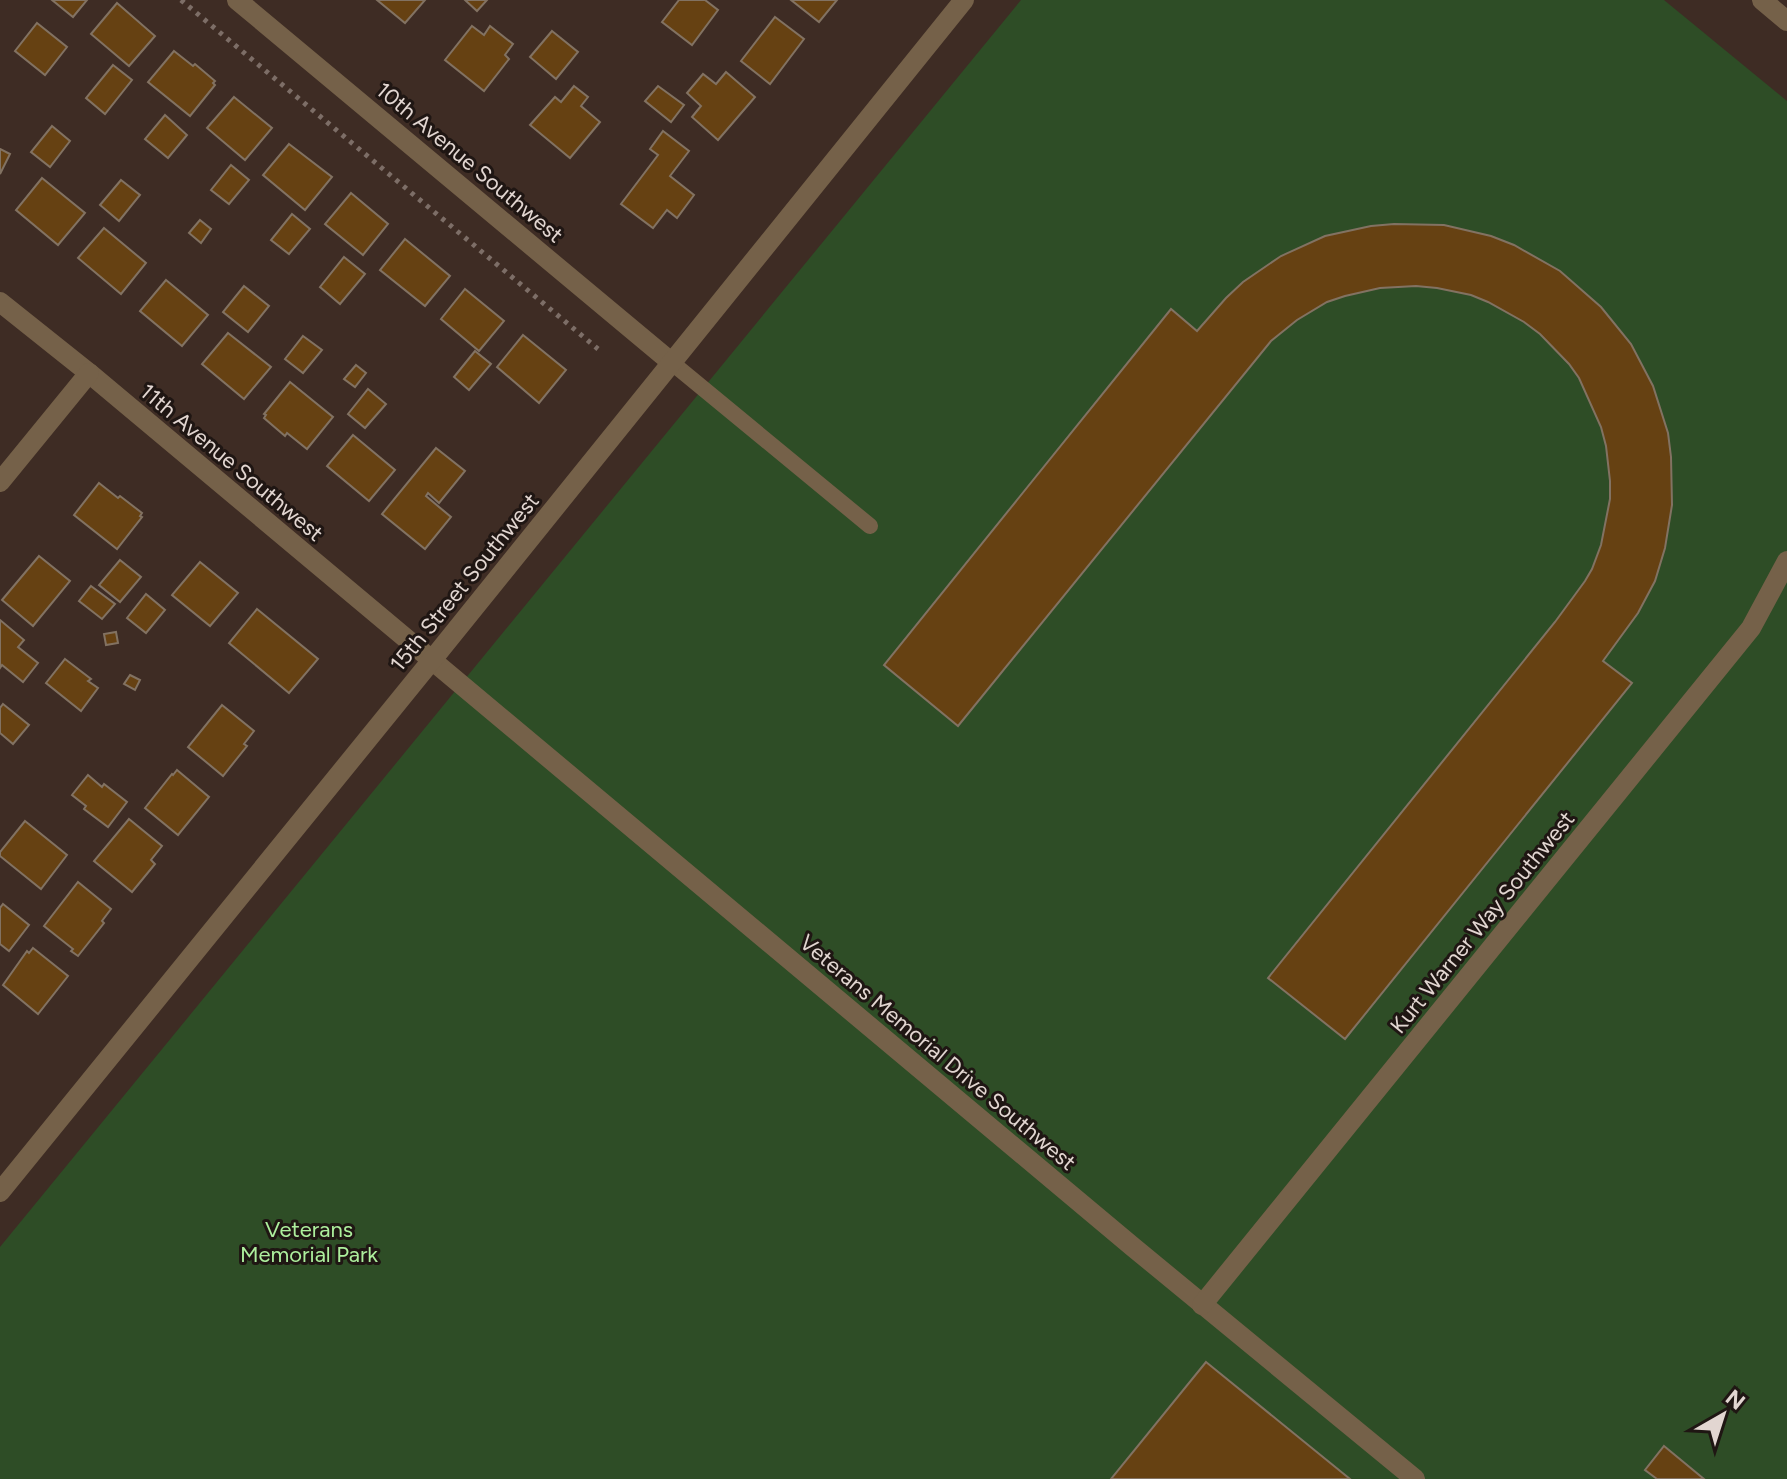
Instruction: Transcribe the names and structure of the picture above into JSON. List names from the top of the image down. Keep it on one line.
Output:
{"streets":{"street":["10th Avenue Southwest","11th Avenue Southwest","15th Street Southwest","Kurt Warner Way Southwest","Veterans Memorial Drive Southwest"]},"crossings":[["10th Avenue Southwest","15th Street Southwest"],["11th Avenue Southwest","15th Street Southwest"],["11th Avenue Southwest","Veterans Memorial Drive Southwest"],["15th Street Southwest","Veterans Memorial Drive Southwest"],["Kurt Warner Way Southwest","Veterans Memorial Drive Southwest"]],"parks":["Veterans Memorial Park"],"north":"top right"}
